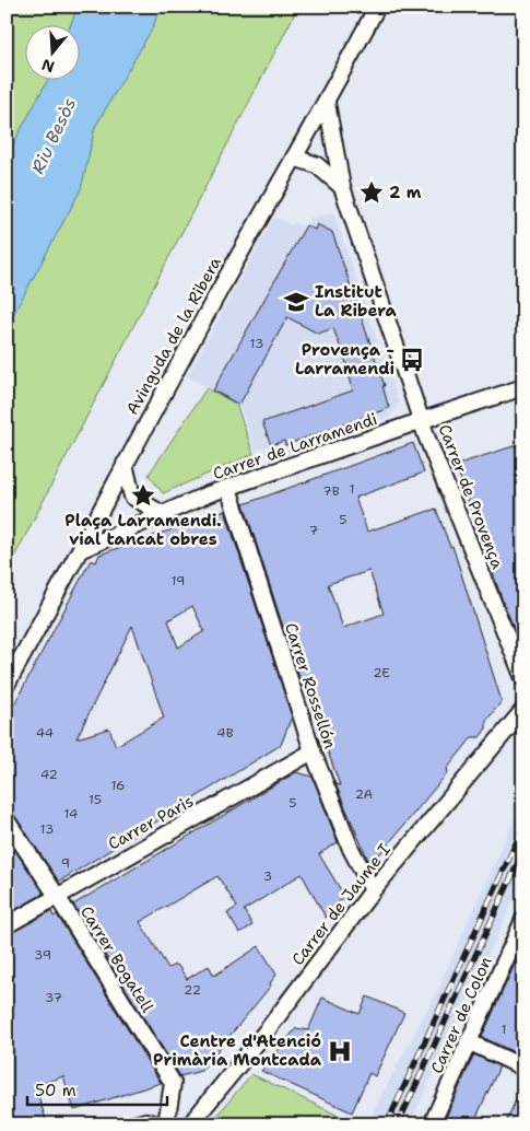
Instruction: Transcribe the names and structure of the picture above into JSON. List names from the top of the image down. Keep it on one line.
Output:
{"streets":{"street":["Avinguda de la Ribera","Carrer de Larramendi","Carrer de Provença","Carrer Rossellón","Carrer Paris","Carrer de Jaume I","Carrer Bogatell","Carrer de Colon"]},"crossings":[["Avinguda de la Ribera","Carrer de Larramendi"],["Avinguda de la Ribera","Carrer de Provença"],["Carrer de Larramendi","Carrer de Provença"],["Carrer de Larramendi","Carrer Rossellón"],["Carrer Rossellón","Carrer Paris"],["Carrer Rossellón","Carrer de Jaume I"],["Carrer Paris","Carrer Bogatell"]],"water":["Riu Besòs"],"places":{"place":["2 m","Plaça Larramendi. vial tancat obres"],"school or university":["Institut La Ribera"],"bus stop":["Provença - Larramendi"],"hospital":["Centre d'Atenció Primària Montcada"]},"house_numbers":["13","1","7B","5","7","19","2E","44","4B","42","16","2A","15","5","14","13","9","3","39","22","37","1"],"scale_bar":"50 m","north":"bottom"}
